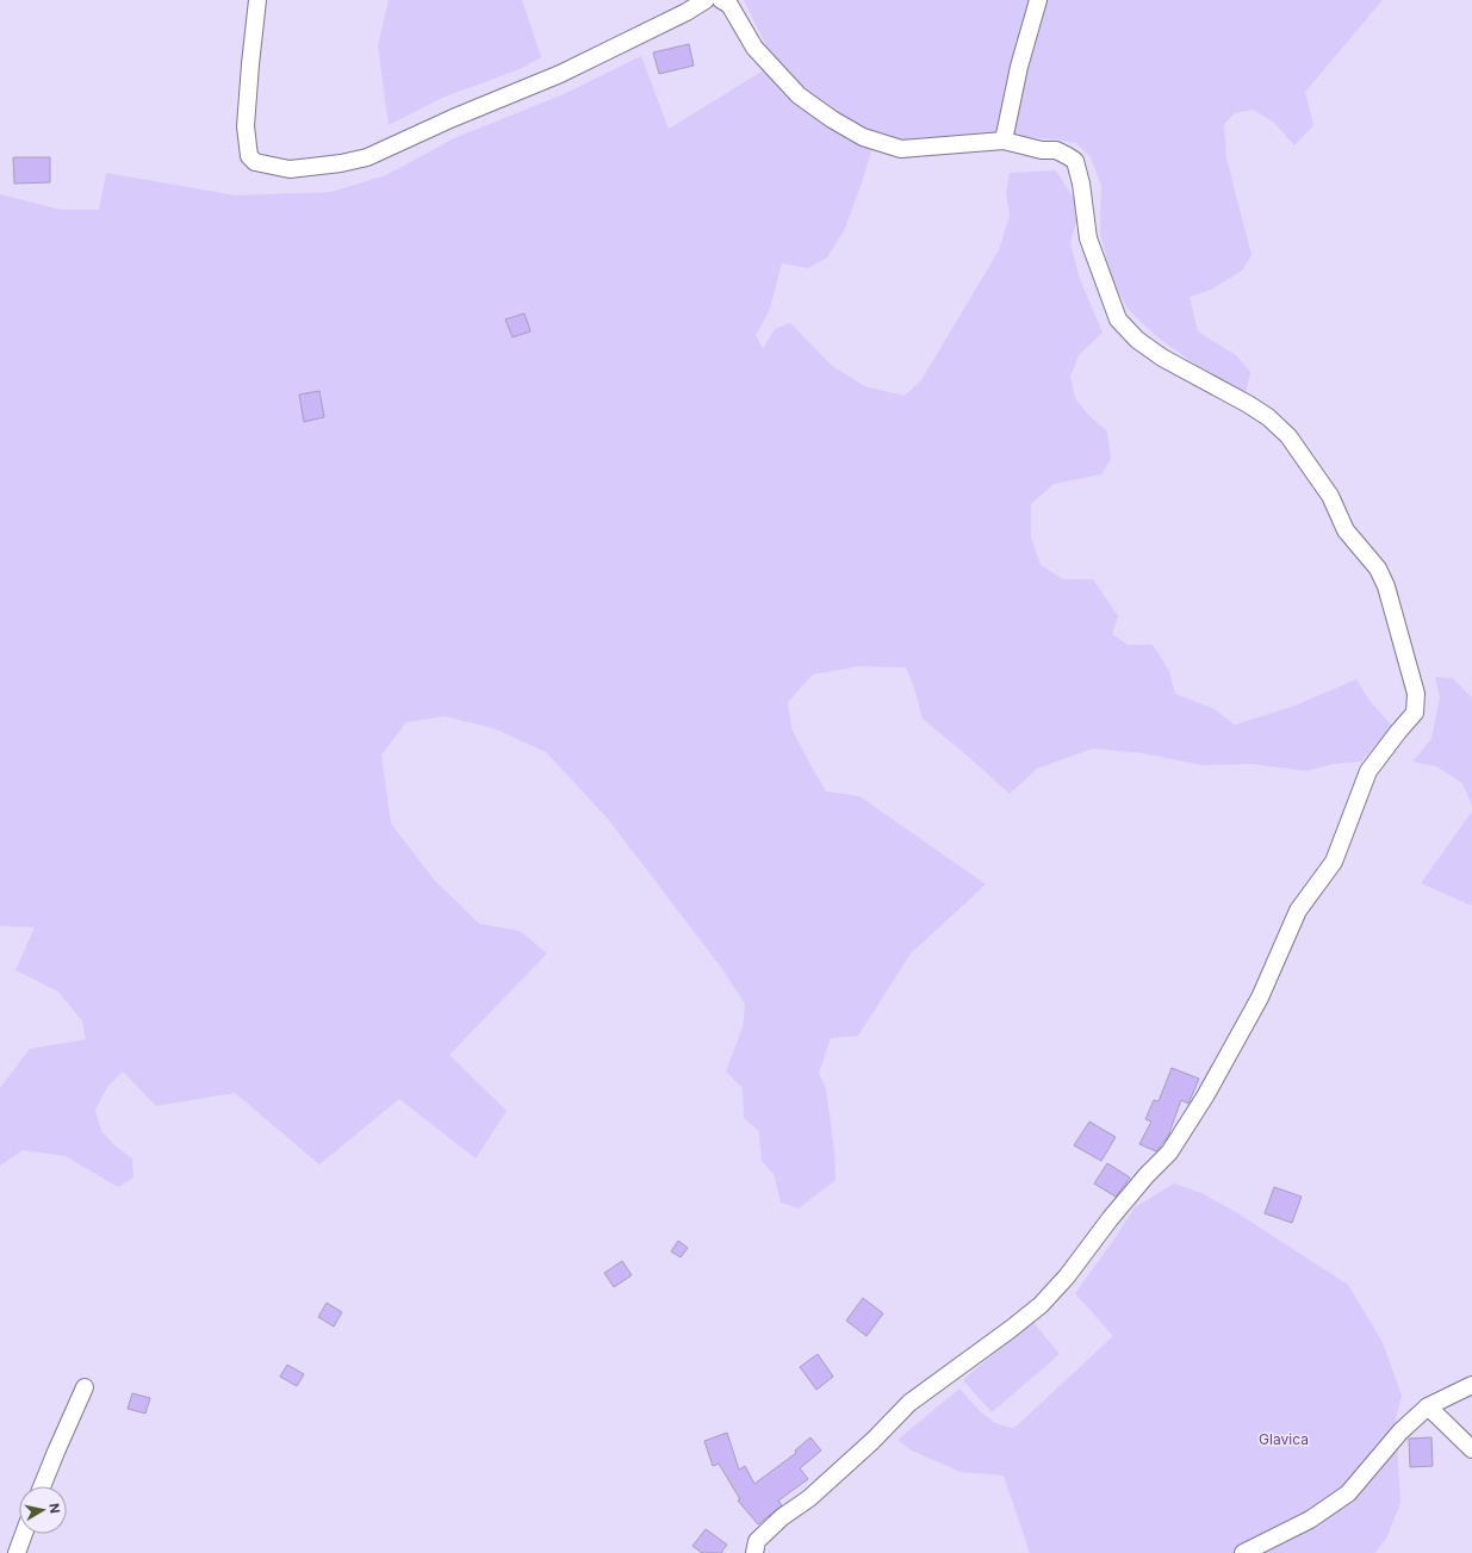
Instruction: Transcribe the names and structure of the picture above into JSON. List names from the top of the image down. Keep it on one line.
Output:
{"parks":["Glavica"],"north":"right"}
